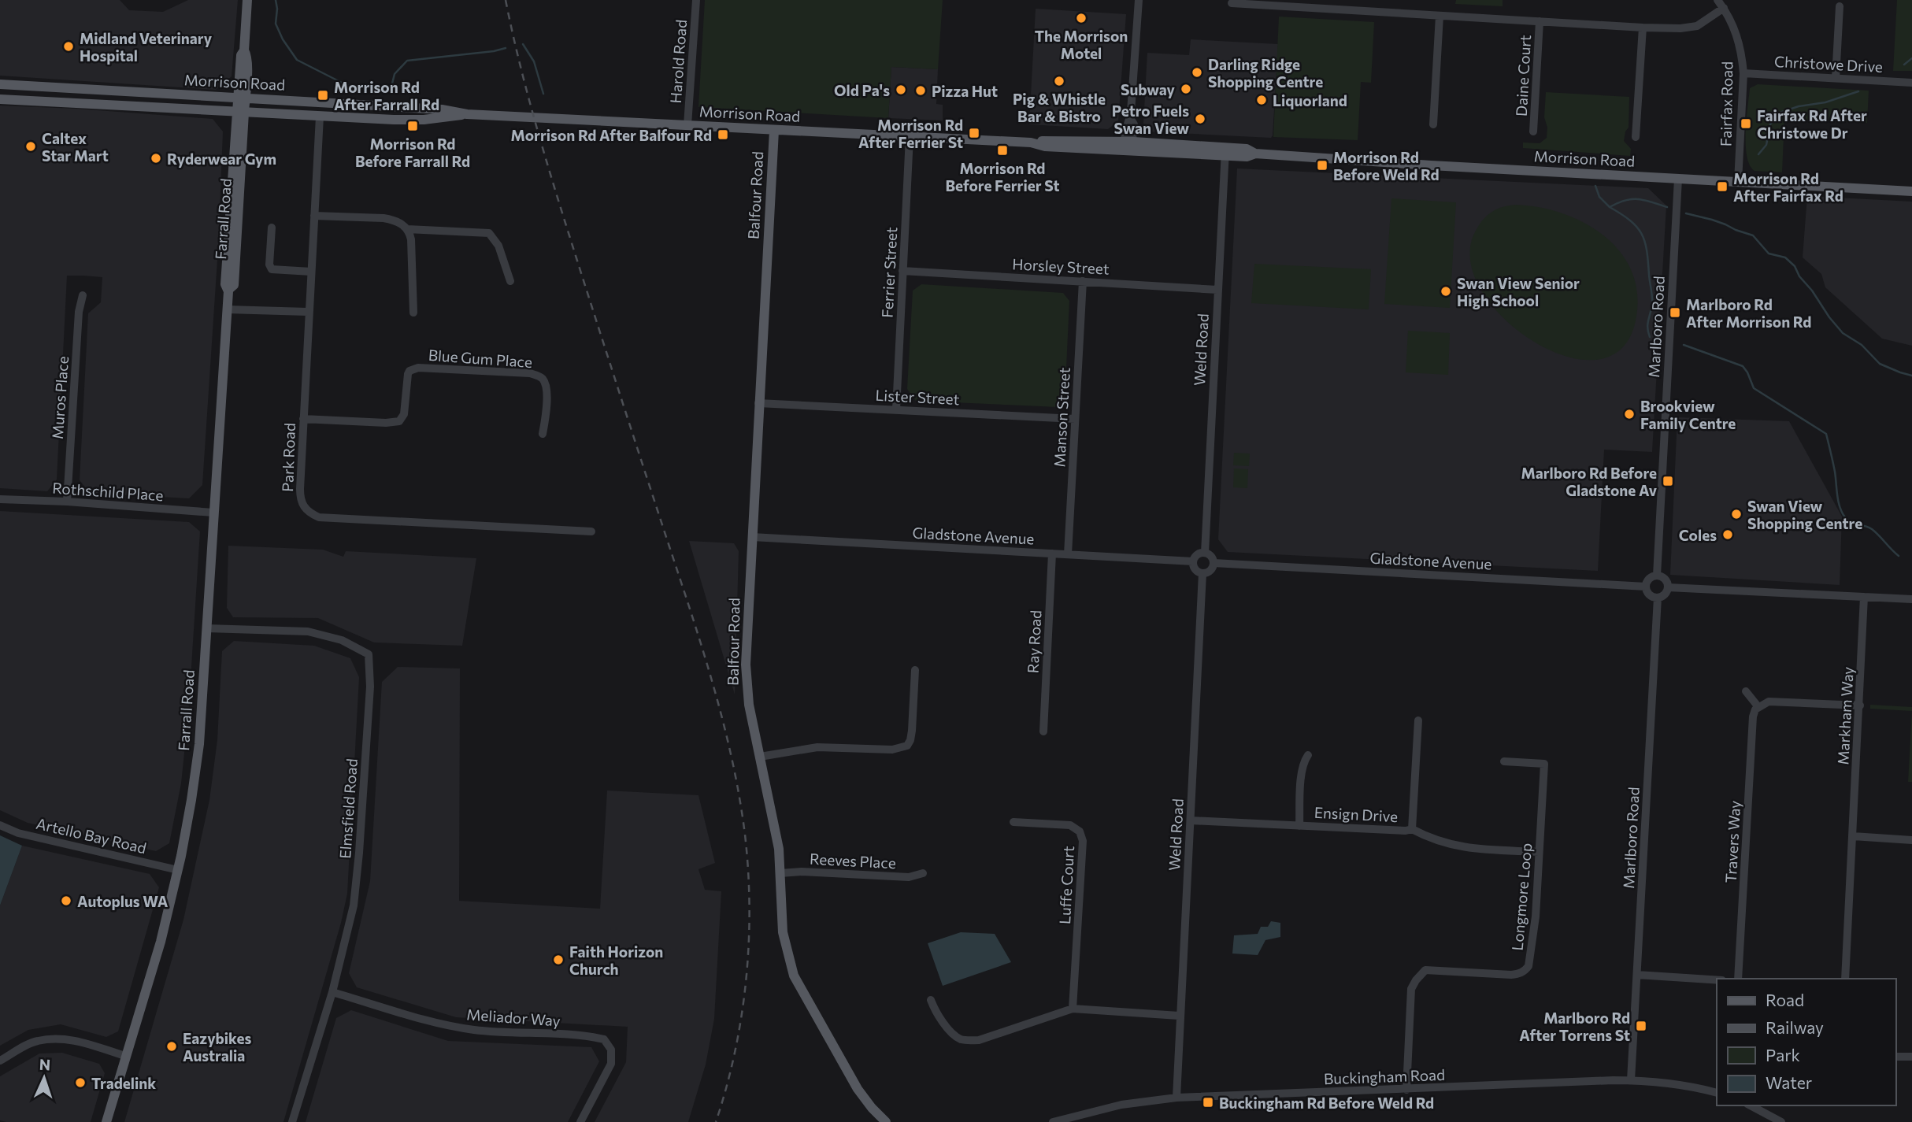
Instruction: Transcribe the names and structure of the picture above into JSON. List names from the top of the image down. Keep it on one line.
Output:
{"streets":{"main road":["Morrison Road","Balfour Road","Farrall Road"],"street":["Harold Road","Christowe Drive","Daine Court","Fairfax Road","Horsley Street","Ferrier Street","Marlboro Road","Weld Road","Blue Gum Place","Lister Street","Muros Place","Manson Street","Park Road","Rothschild Place","Gladstone Avenue","Ray Road","Markham Way","Elmsfield Road","Ensign Drive","Artello Bay Road","Travers Way","Reeves Place","Luffe Court","Longmore Loop","Meliador Way","Buckingham Road"]},"crossings":[["Harold Road","Morrison Road"],["Christowe Drive","Fairfax Road"],["Morrison Road","Fairfax Road"],["Morrison Road","Balfour Road"],["Morrison Road","Farrall Road"],["Morrison Road","Ferrier Street"],["Morrison Road","Marlboro Road"],["Morrison Road","Weld Road"],["Morrison Road","Park Road"],["Balfour Road","Lister Street"],["Balfour Road","Gladstone Avenue"],["Balfour Road","Reeves Place"],["Farrall Road","Rothschild Place"],["Farrall Road","Elmsfield Road"],["Farrall Road","Artello Bay Road"],["Horsley Street","Ferrier Street"],["Horsley Street","Weld Road"],["Horsley Street","Manson Street"],["Ferrier Street","Lister Street"],["Marlboro Road","Gladstone Avenue"],["Marlboro Road","Buckingham Road"],["Weld Road","Gladstone Avenue"],["Weld Road","Ensign Drive"],["Weld Road","Buckingham Road"],["Blue Gum Place","Park Road"],["Lister Street","Manson Street"],["Muros Place","Rothschild Place"],["Manson Street","Gladstone Avenue"],["Gladstone Avenue","Ray Road"],["Elmsfield Road","Meliador Way"],["Longmore Loop","Buckingham Road"]],"places":{"other":["The Morrison Motel","Midland Veterinary Hospital","Darling Ridge Shopping Centre","Pig & Whistle Bar & Bistro","Subway","Old Pa's","Pizza Hut","Liquorland","Petro Fuels Swan View","Caltex Star Mart","Ryderwear Gym","Swan View Senior High School","Brookview Family Centre","Swan View Shopping Centre","Coles","Autoplus WA","Faith Horizon Church","Eazybikes Australia","Tradelink"],"transit":["Morrison Rd After Farrall Rd","Fairfax Rd After Christowe Dr","Morrison Rd Before Farrall Rd","Morrison Rd After Ferrier St","Morrison Rd After Balfour Rd","Morrison Rd Before Ferrier St","Morrison Rd Before Weld Rd","Morrison Rd After Fairfax Rd","Marlboro Rd After Morrison Rd","Marlboro Rd Before Gladstone Av","Marlboro Rd After Torrens St","Buckingham Rd Before Weld Rd"]},"legend":["Road","Railway","Park","Water"],"north":"top"}
